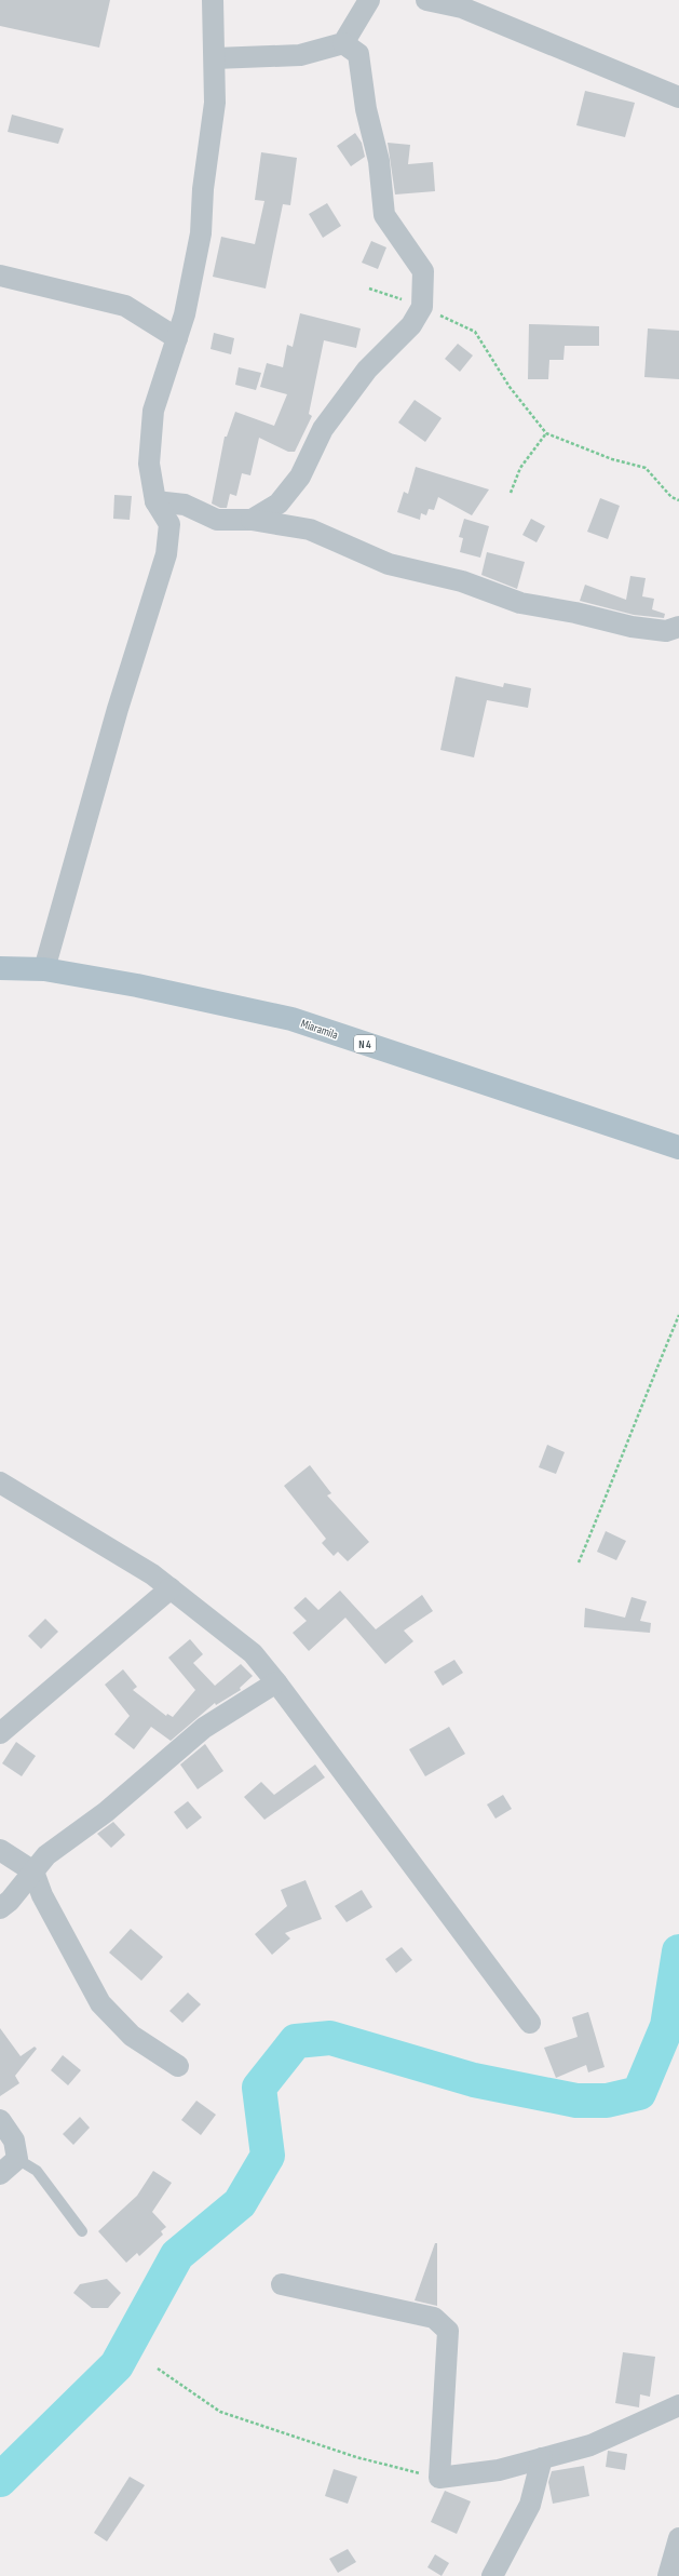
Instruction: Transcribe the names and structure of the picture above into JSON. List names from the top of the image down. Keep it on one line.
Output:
{"streets":{"main road":["Miaramila","N 4"]}}
